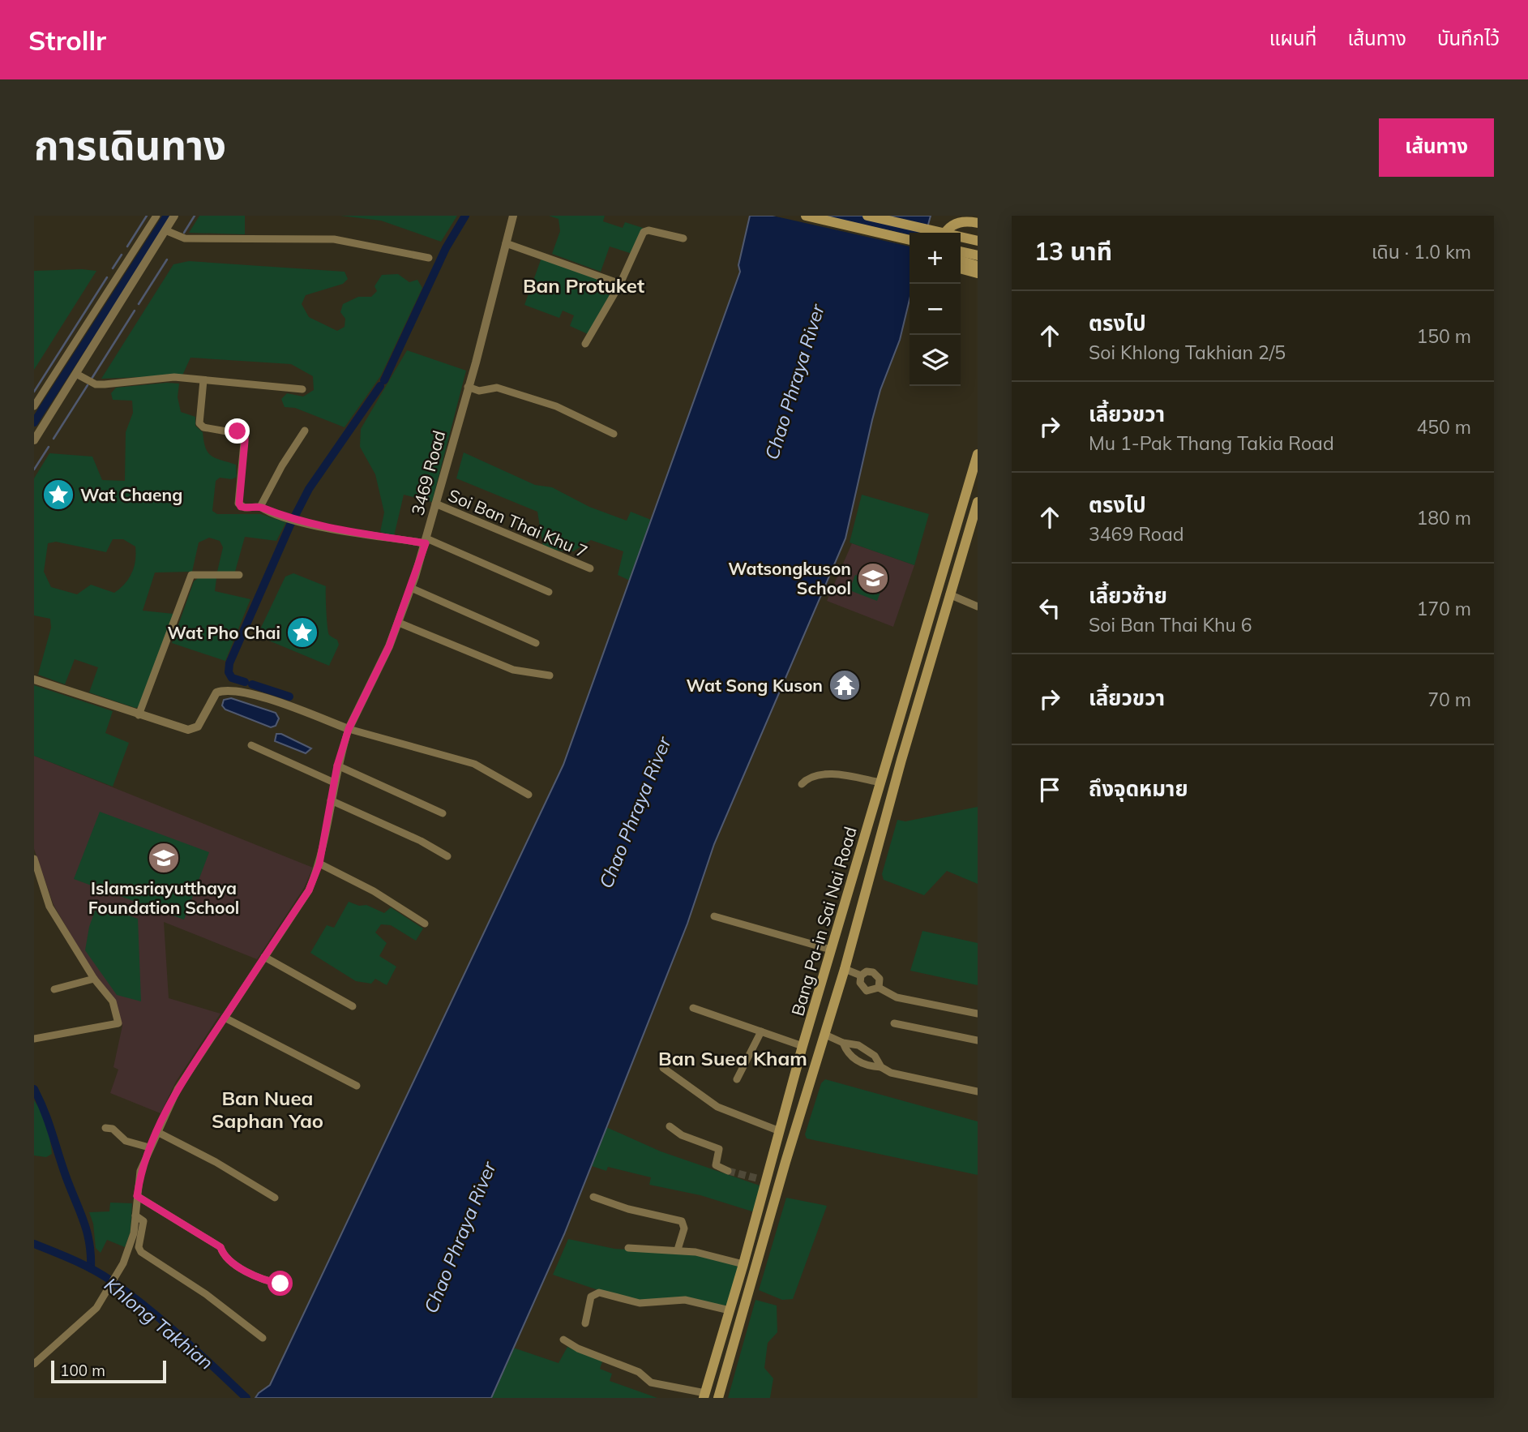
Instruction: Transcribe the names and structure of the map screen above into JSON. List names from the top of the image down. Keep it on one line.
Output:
{"streets":{"main road":["Bang Pa-in Sai Nai Road"],"street":["3469 Road","Soi Ban Thai Khu 7"]},"crossings":[["3469 Road","Soi Ban Thai Khu 7"]],"districts":["Ban Protuket","Ban Suea Kham","Ban Nuea Saphan Yao"],"water":["Chao Phraya River","Khlong Takhian"],"places":{"place":["Wat Chaeng","Wat Pho Chai"],"school or university":["Watsongkuson School","Islamsriayutthaya Foundation School"],"temple":["Wat Song Kuson"]},"scale_bar":"100 m","page":{"header":"Strollr","nav":["แผนที่","เส้นทาง","บันทึกไว้"],"title":"การเดินทาง","buttons":"เส้นทาง","heading":["13 นาที","เดิน · 1.0 km"],"map_buttons":["+","−"],"list":[["ตรงไป","Soi Khlong Takhian 2/5","150 m"],["เลี้ยวขวา","Mu 1-Pak Thang Takia Road","450 m"],["ตรงไป","3469 Road","180 m"],["เลี้ยวซ้าย","Soi Ban Thai Khu 6","170 m"],["เลี้ยวขวา","70 m"],"ถึงจุดหมาย"],"scale":"100 m"}}
